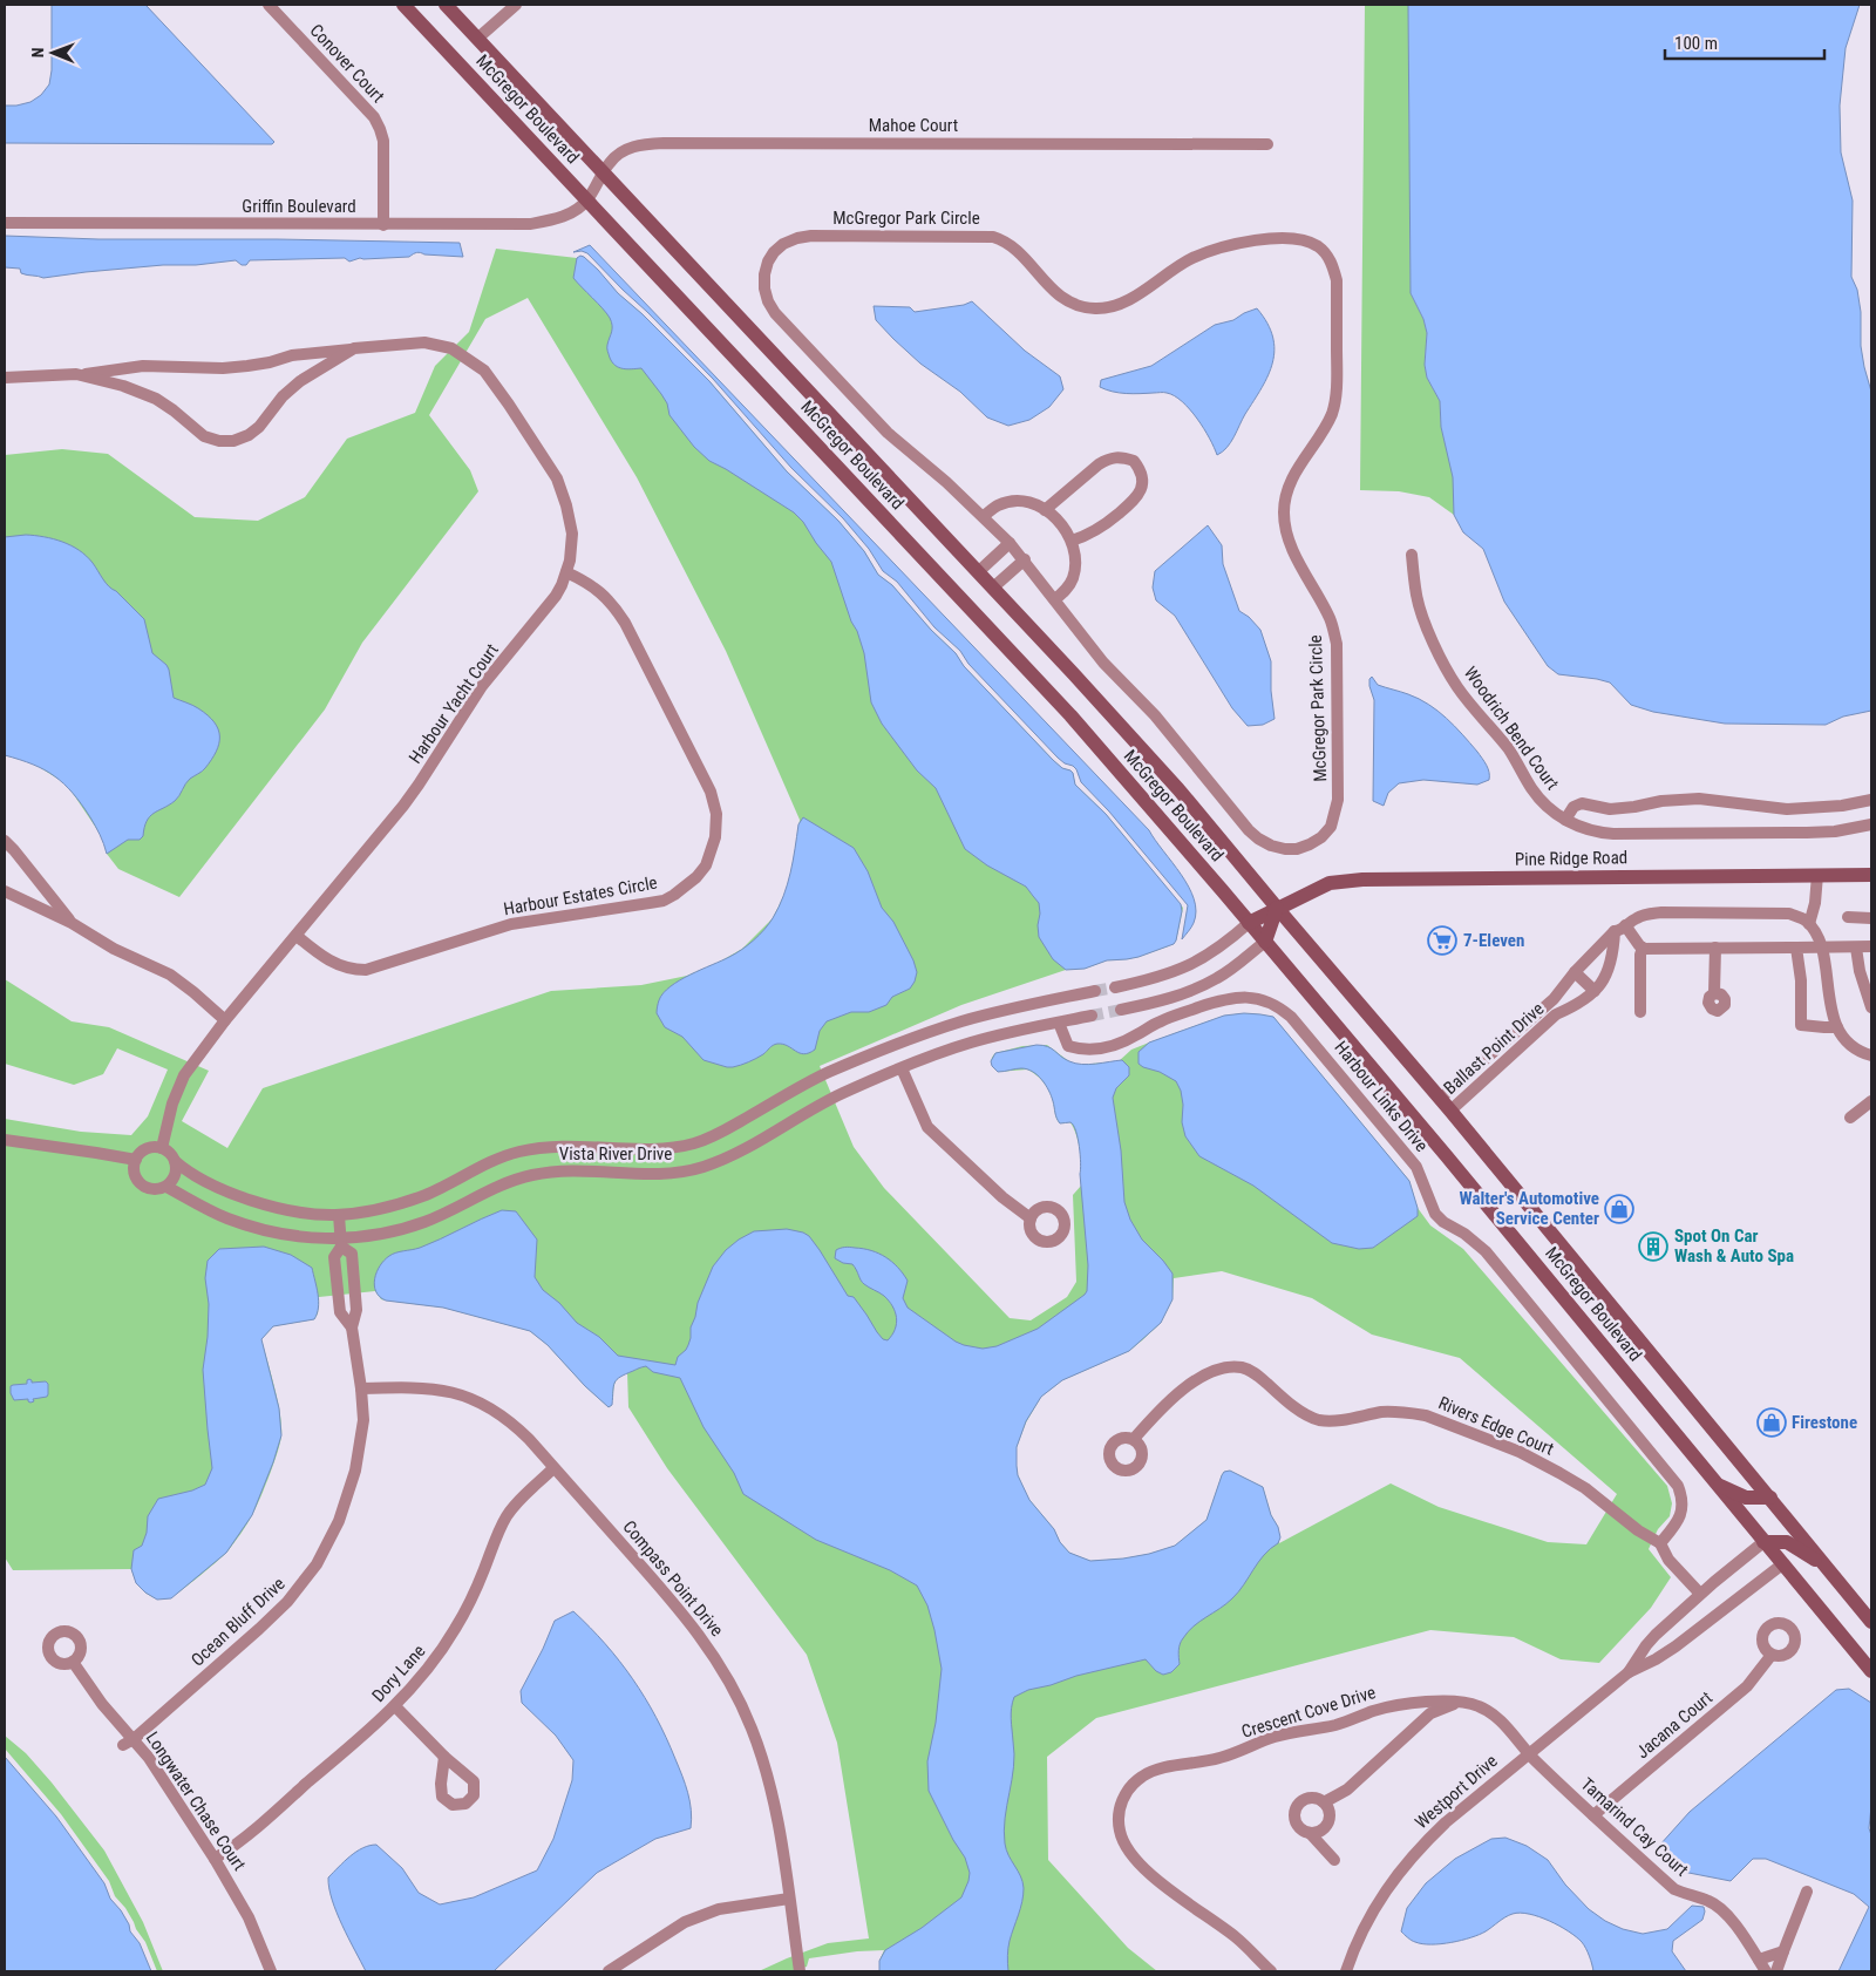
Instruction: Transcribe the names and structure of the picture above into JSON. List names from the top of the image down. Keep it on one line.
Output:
{"streets":{"main road":["McGregor Boulevard","Pine Ridge Road"],"street":["Conover Court","Mahoe Court","Griffin Boulevard","McGregor Park Circle","Harbour Yacht Court","Woodrich Bend Court","Harbour Estates Circle","Ballast Point Drive","Harbour Links Drive","Vista River Drive","Rivers Edge Court","Compass Point Drive","Ocean Bluff Drive","Dory Lane","Crescent Cove Drive","Jacana Court","Westport Drive","Longwater Chase Court","Tamarind Cay Court"]},"crossings":[["Conover Court","Griffin Boulevard"],["McGregor Boulevard","Mahoe Court"],["McGregor Boulevard","Griffin Boulevard"],["McGregor Boulevard","Pine Ridge Road"],["McGregor Boulevard","Ballast Point Drive"],["McGregor Boulevard","Westport Drive"],["Mahoe Court","Griffin Boulevard"],["Harbour Yacht Court","Harbour Estates Circle"],["Harbour Yacht Court","Vista River Drive"],["Harbour Links Drive","Vista River Drive"],["Harbour Links Drive","Rivers Edge Court"],["Vista River Drive","Ocean Bluff Drive"],["Rivers Edge Court","Westport Drive"],["Compass Point Drive","Ocean Bluff Drive"],["Compass Point Drive","Dory Lane"],["Ocean Bluff Drive","Longwater Chase Court"],["Dory Lane","Longwater Chase Court"],["Crescent Cove Drive","Westport Drive"],["Crescent Cove Drive","Tamarind Cay Court"],["Jacana Court","Tamarind Cay Court"],["Westport Drive","Tamarind Cay Court"]],"places":{"supermarket":["7-Eleven"],"shop":["Walter's Automotive Service Center","Firestone"],"building":["Spot On Car Wash & Auto Spa"]},"scale_bar":"100 m","north":"left"}
